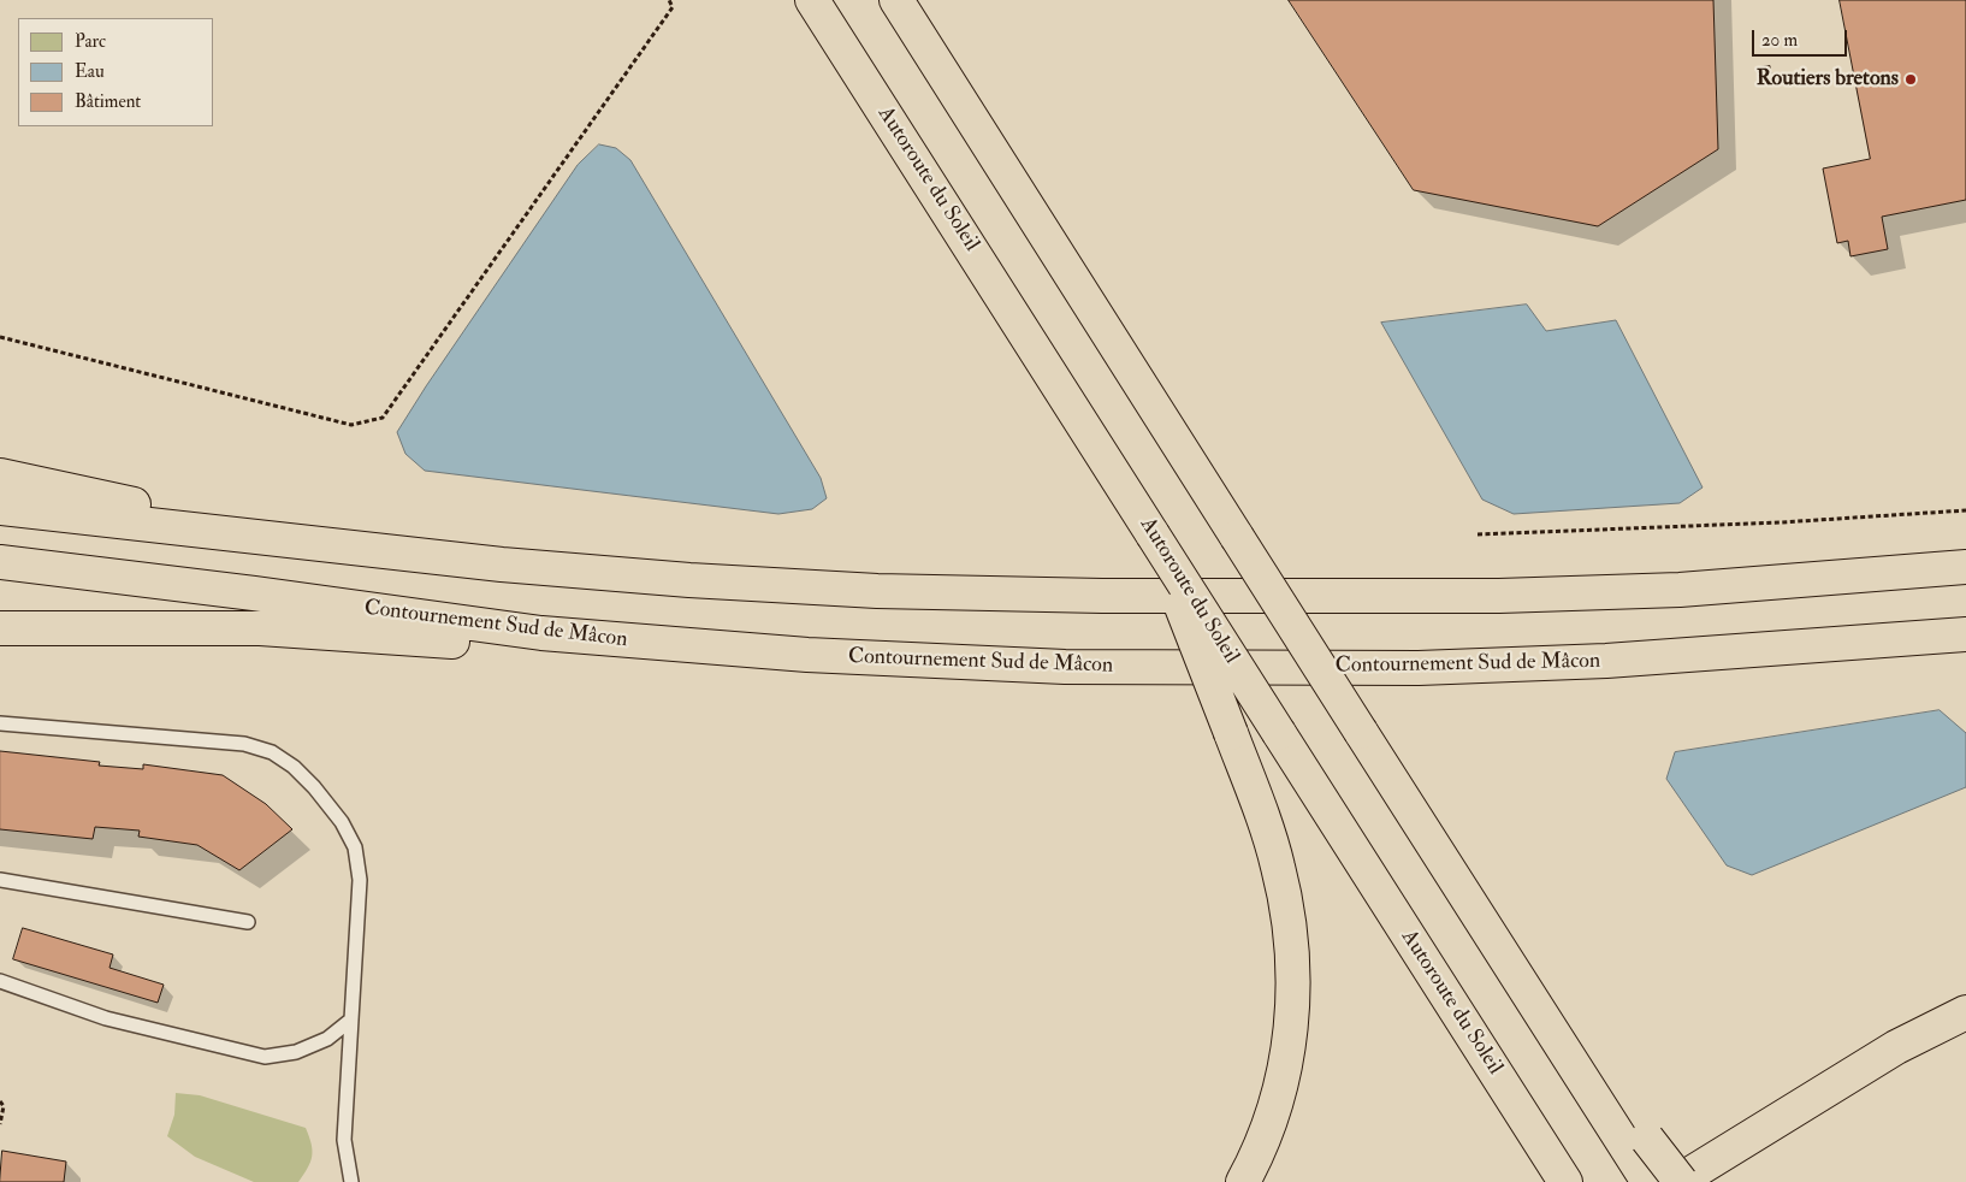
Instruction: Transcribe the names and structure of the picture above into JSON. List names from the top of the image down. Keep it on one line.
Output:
{"streets":{"highway":["Autoroute du Soleil","Contournement Sud de Mâcon"]},"places":["Routiers bretons"],"legend":["Parc","Eau","Bâtiment"],"scale_bar":"20 m"}
